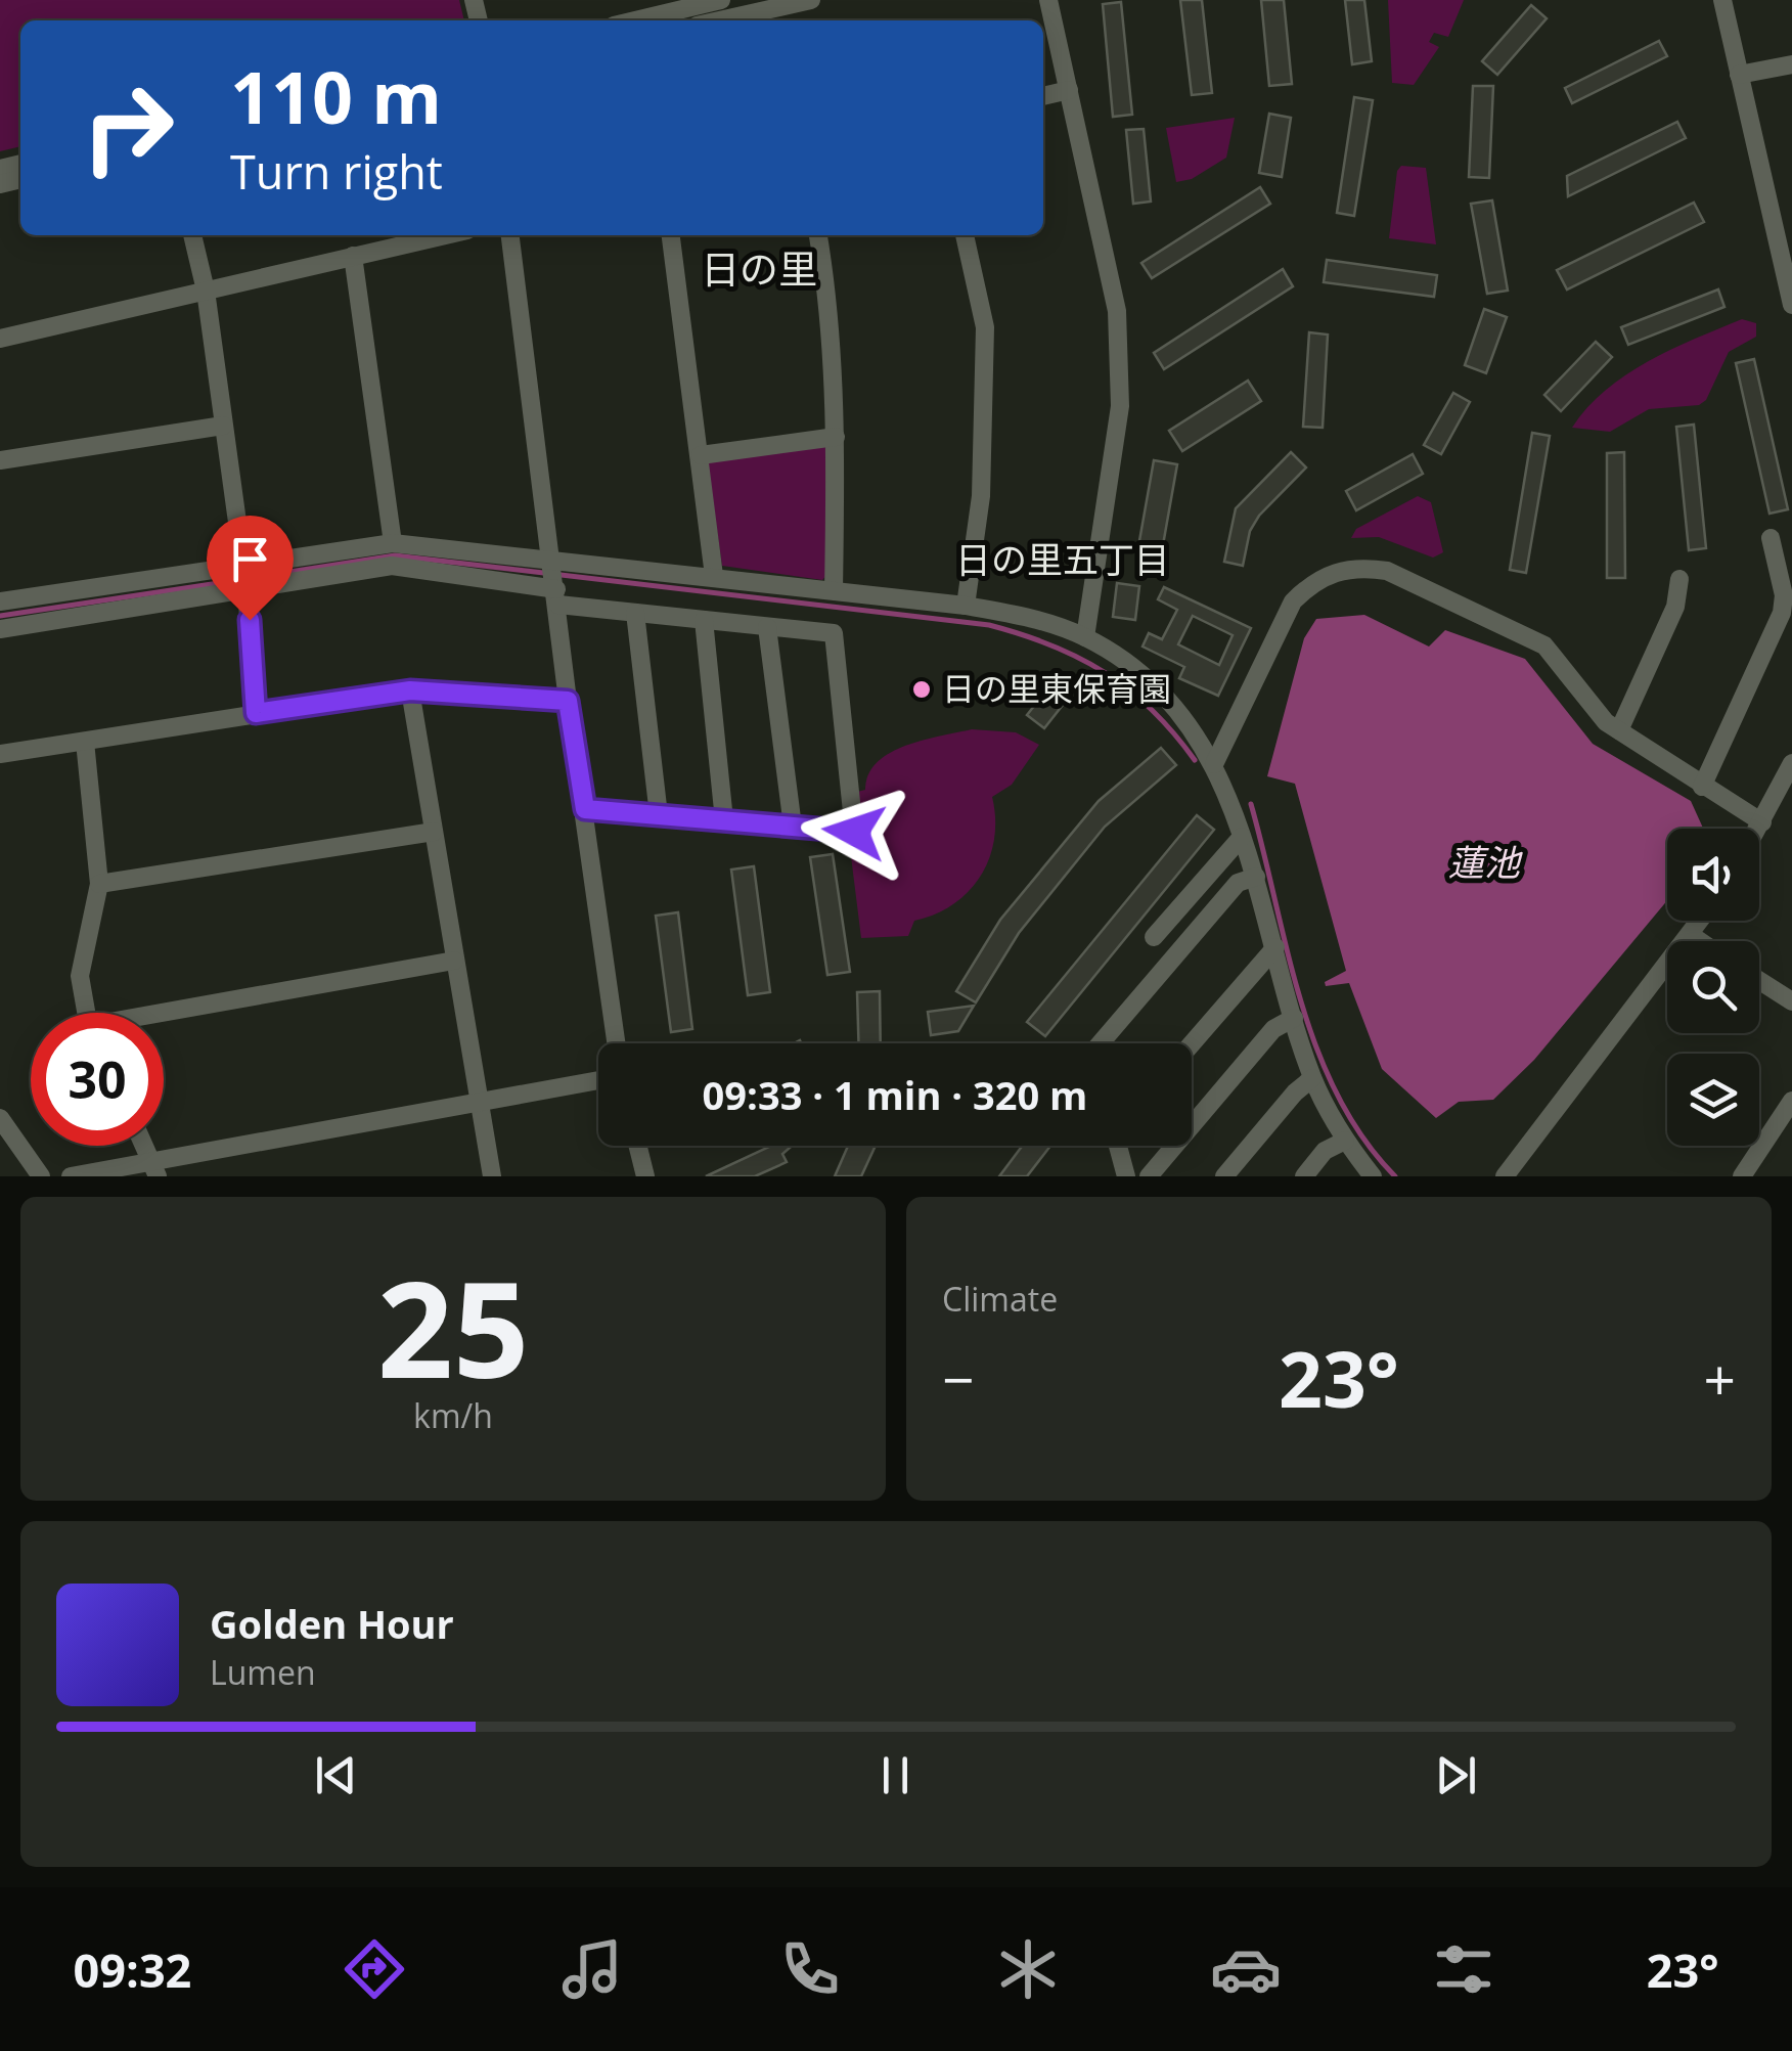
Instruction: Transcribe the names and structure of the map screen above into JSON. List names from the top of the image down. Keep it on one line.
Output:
{"districts":["日の里","日の里五丁目"],"water":["蓮池"],"places":["日の里東保育園"],"page":{"turn":["110 m","Turn right"],"limit":"30","trip":"09:33 · 1 min · 320 m","tile":[["25","km/h"],"Climate"],"heat":["−","23°","+"],"song":["Golden Hour","Lumen"],"tabs":["09:32","23°"]}}
